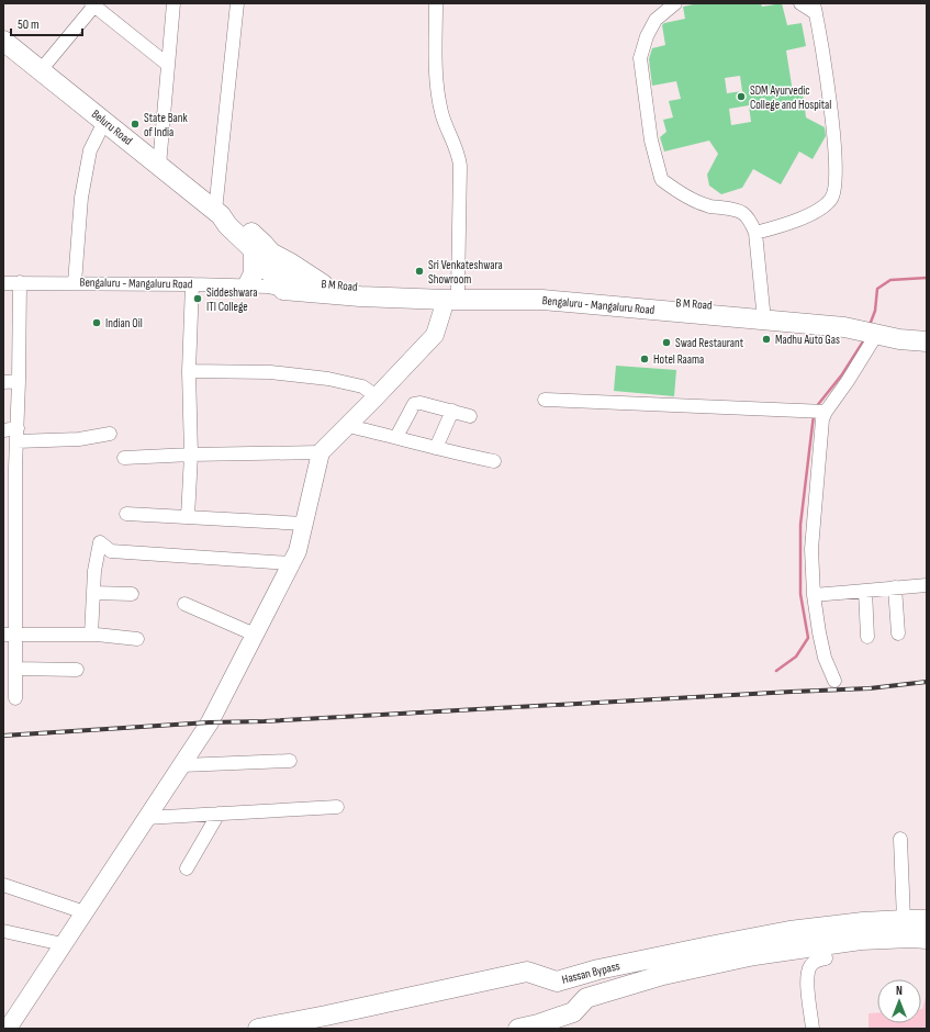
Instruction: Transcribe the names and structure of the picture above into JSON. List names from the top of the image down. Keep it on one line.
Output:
{"streets":{"highway":["Beluru Road","Bengaluru - Mangaluru Road","B M Road","Hassan Bypass"]},"crossings":[["Beluru Road","Bengaluru - Mangaluru Road"],["Beluru Road","B M Road"],["Bengaluru - Mangaluru Road","B M Road"]],"places":["SDM Ayurvedic College and Hospital","State Bank of India","Sri Venkateshwara Showroom","Siddeshwara ITI College","Indian Oil","Madhu Auto Gas","Swad Restaurant","Hotel Raama"],"scale_bar":"50 m","north":"top"}
